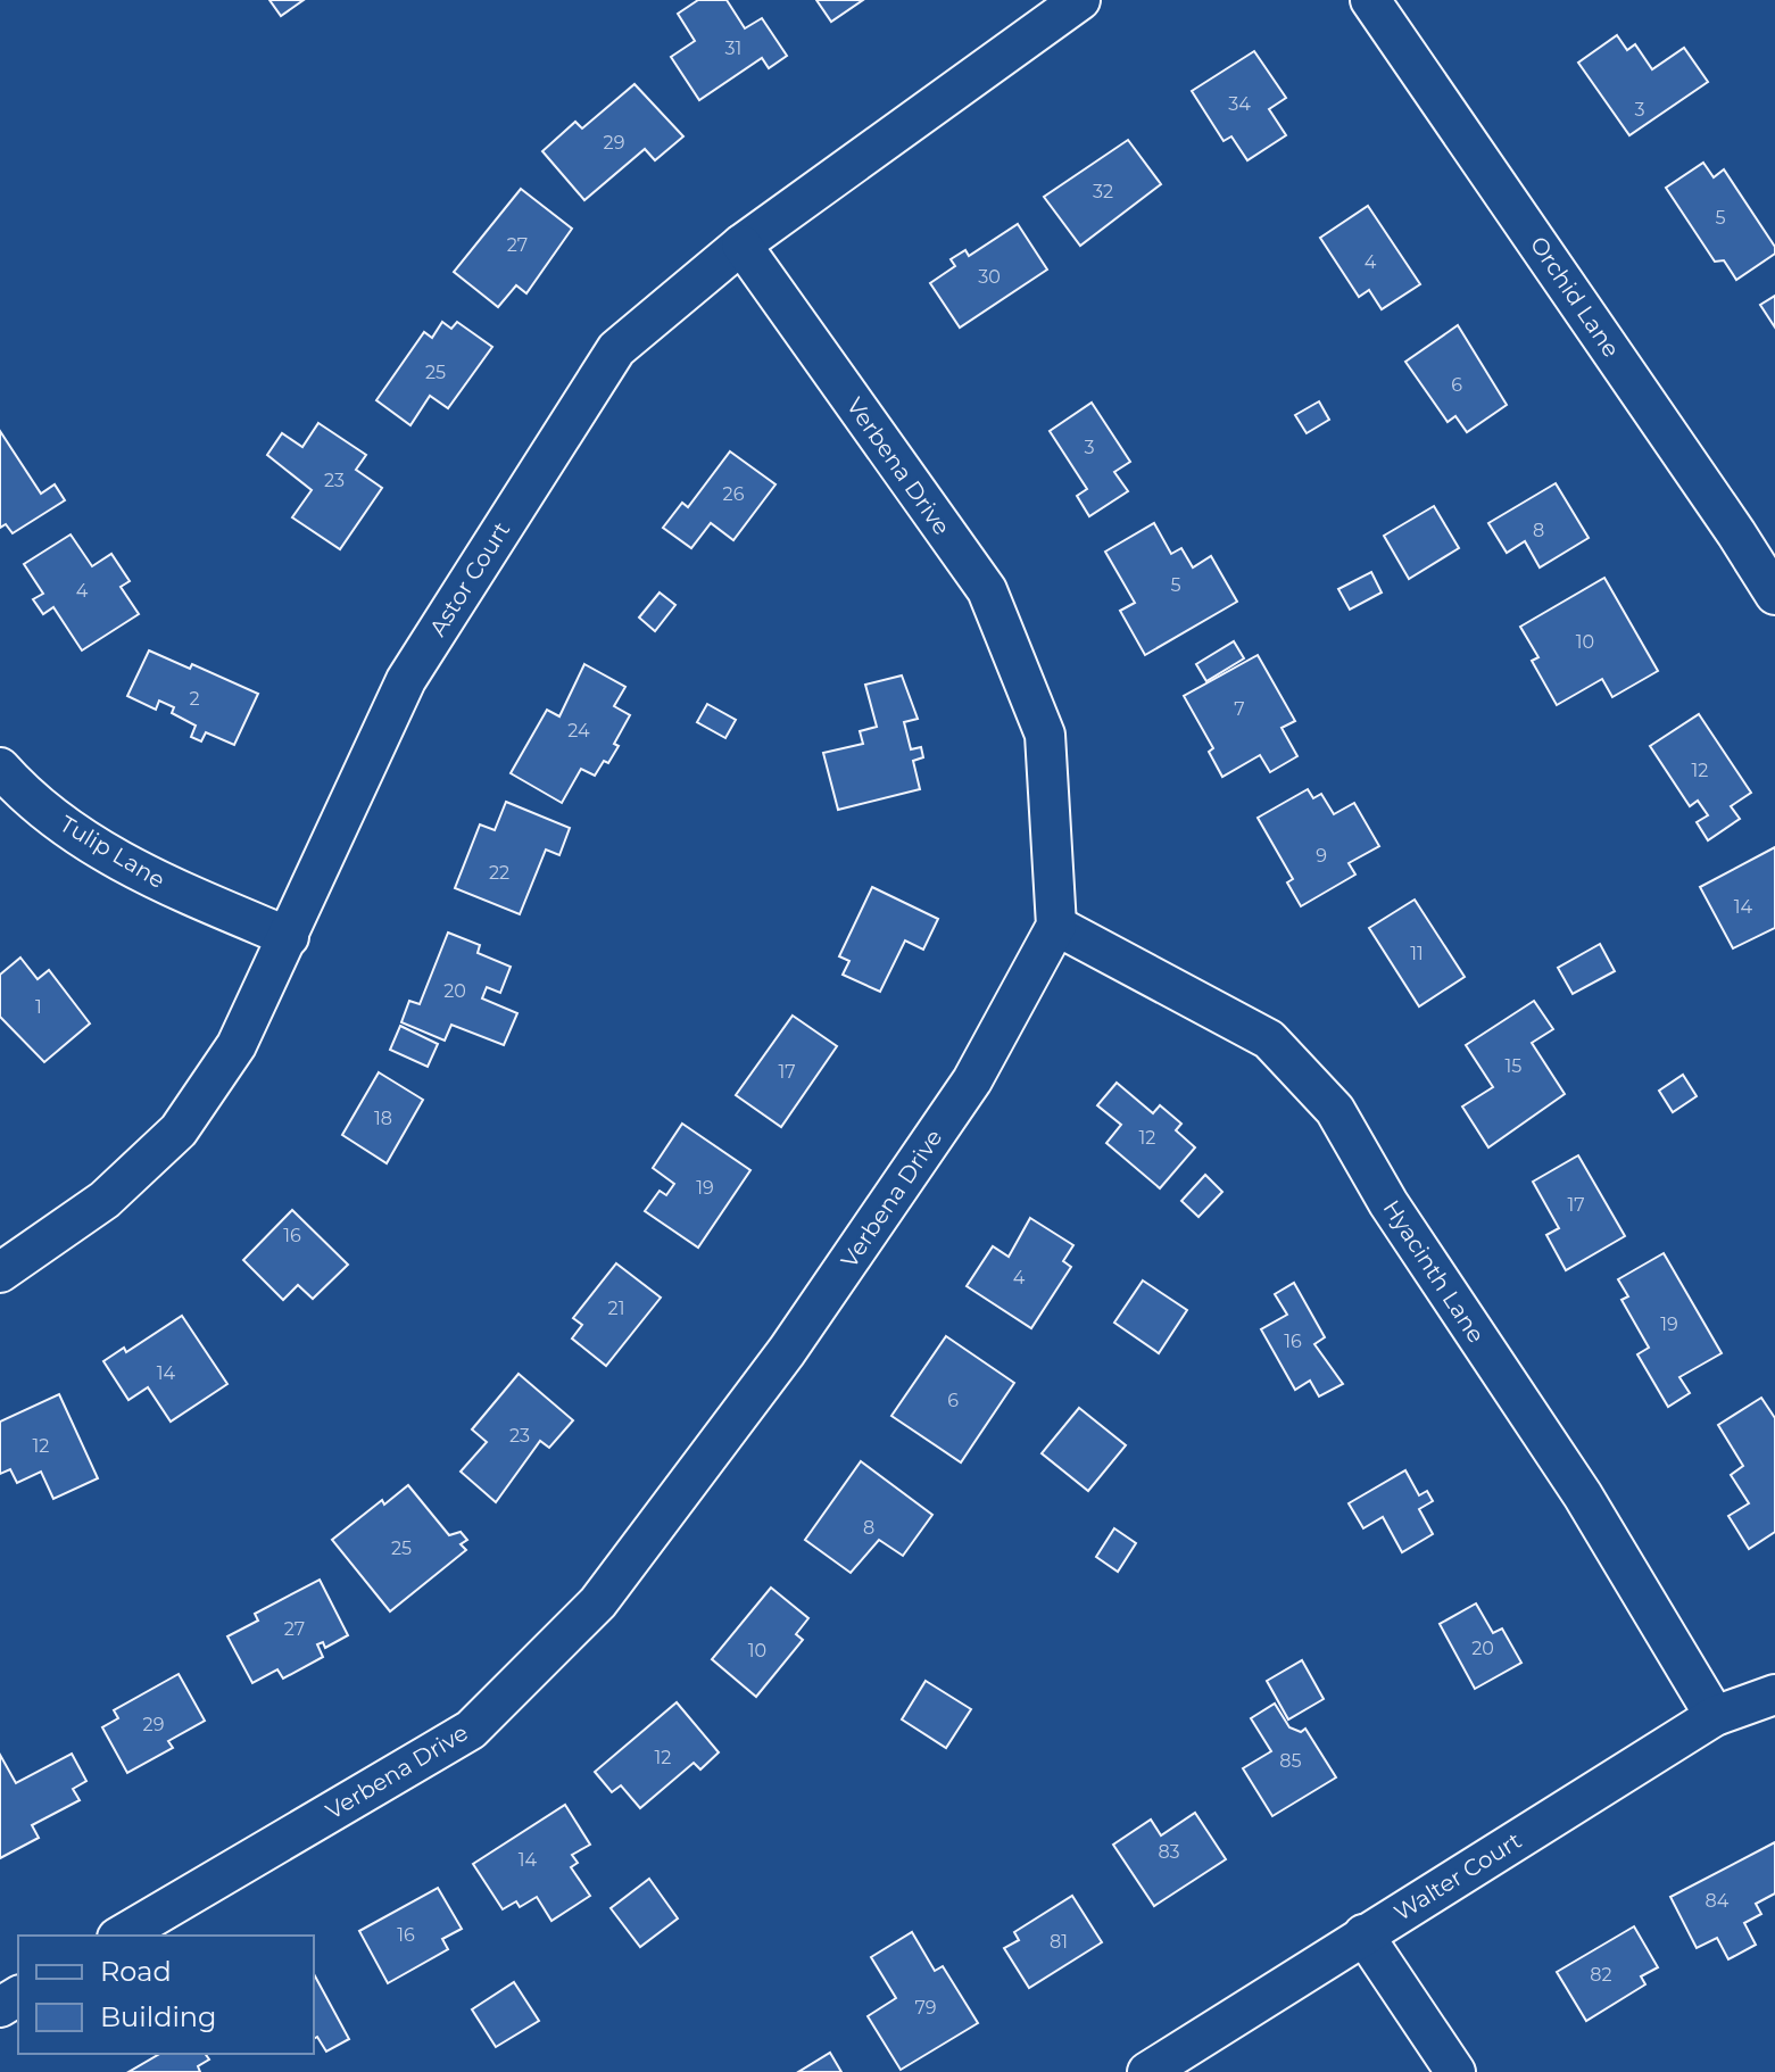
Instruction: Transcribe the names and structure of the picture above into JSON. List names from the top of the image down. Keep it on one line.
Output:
{"streets":{"street":["Orchid Lane","Verbena Drive","Astor Court","Tulip Lane","Hyacinth Lane","Walter Court"]},"crossings":[["Verbena Drive","Astor Court"],["Verbena Drive","Hyacinth Lane"],["Astor Court","Tulip Lane"],["Hyacinth Lane","Walter Court"]],"house_numbers":["31","34","3","29","32","5","27","4","30","25","6","3","23","26","8","5","4","10","2","7","24","12","9","22","14","11","20","1","15","17","18","12","19","17","16","4","21","19","16","14","6","23","12","8","25","27","20","10","29","12","85","83","14","84","16","81","82","79"],"legend":["Road","Building"]}
